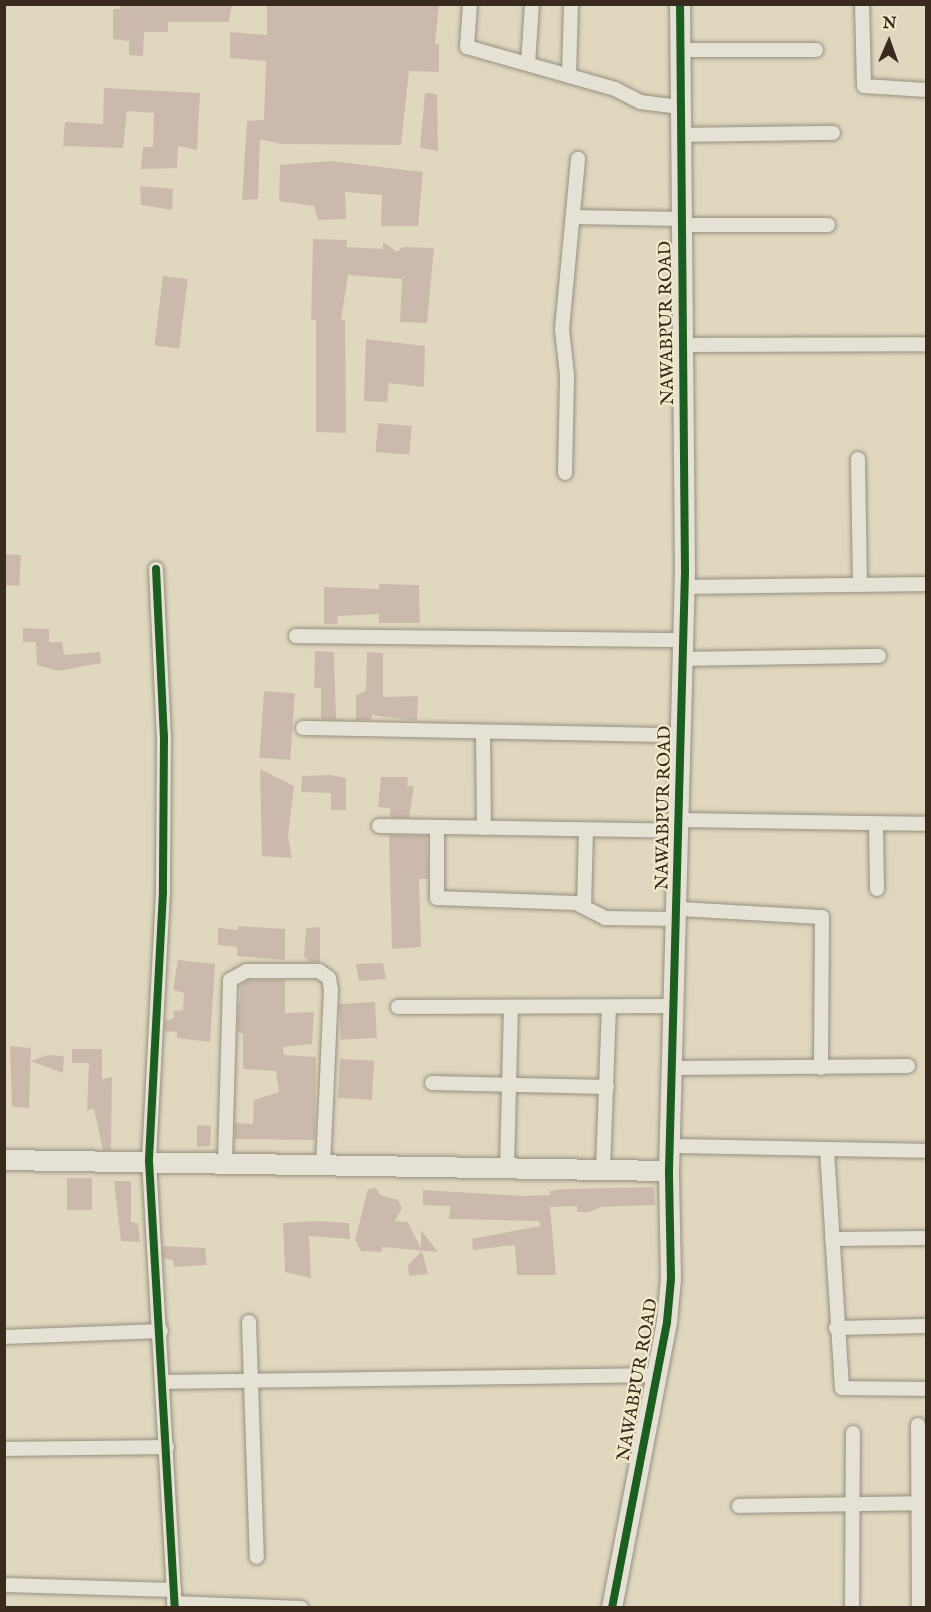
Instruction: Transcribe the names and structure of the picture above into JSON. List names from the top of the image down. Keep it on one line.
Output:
{"streets":{"street":["NAWABPUR ROAD"]},"north":"top"}
